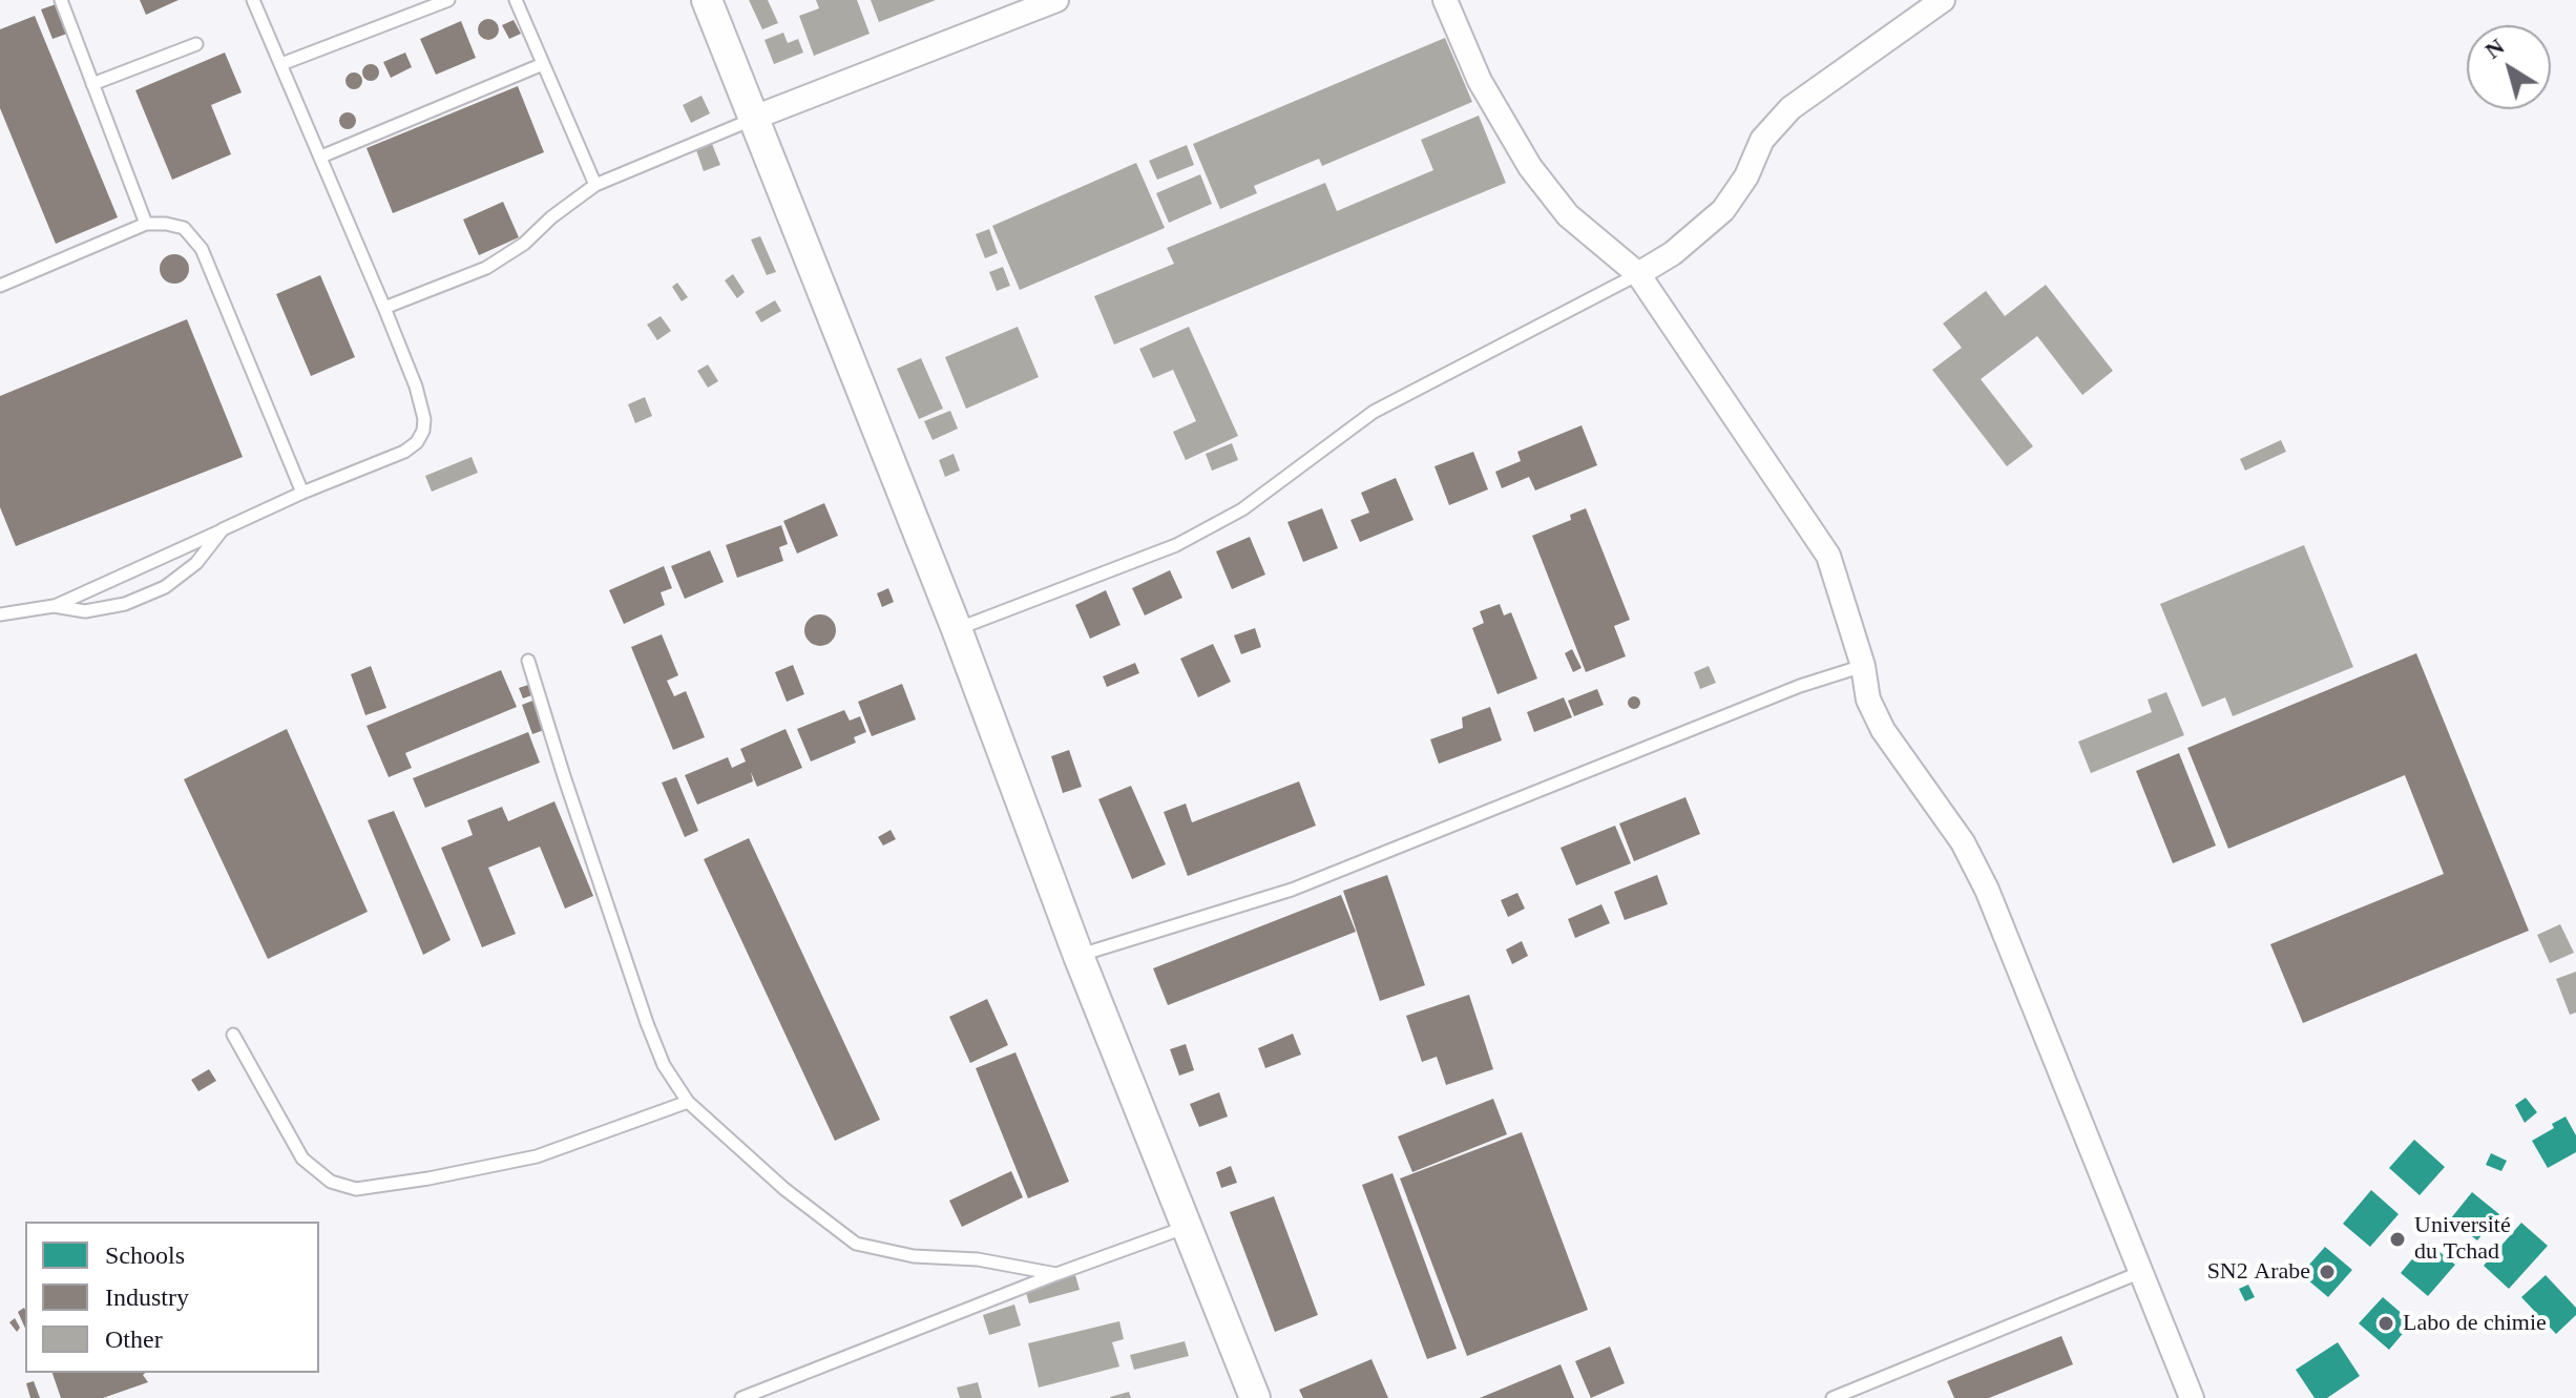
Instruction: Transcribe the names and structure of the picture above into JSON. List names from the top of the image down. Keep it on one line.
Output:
{"places":["Université du Tchad","SN2 Arabe","Labo de chimie"],"legend":["Schools","Industry","Other"],"north":"top left"}
